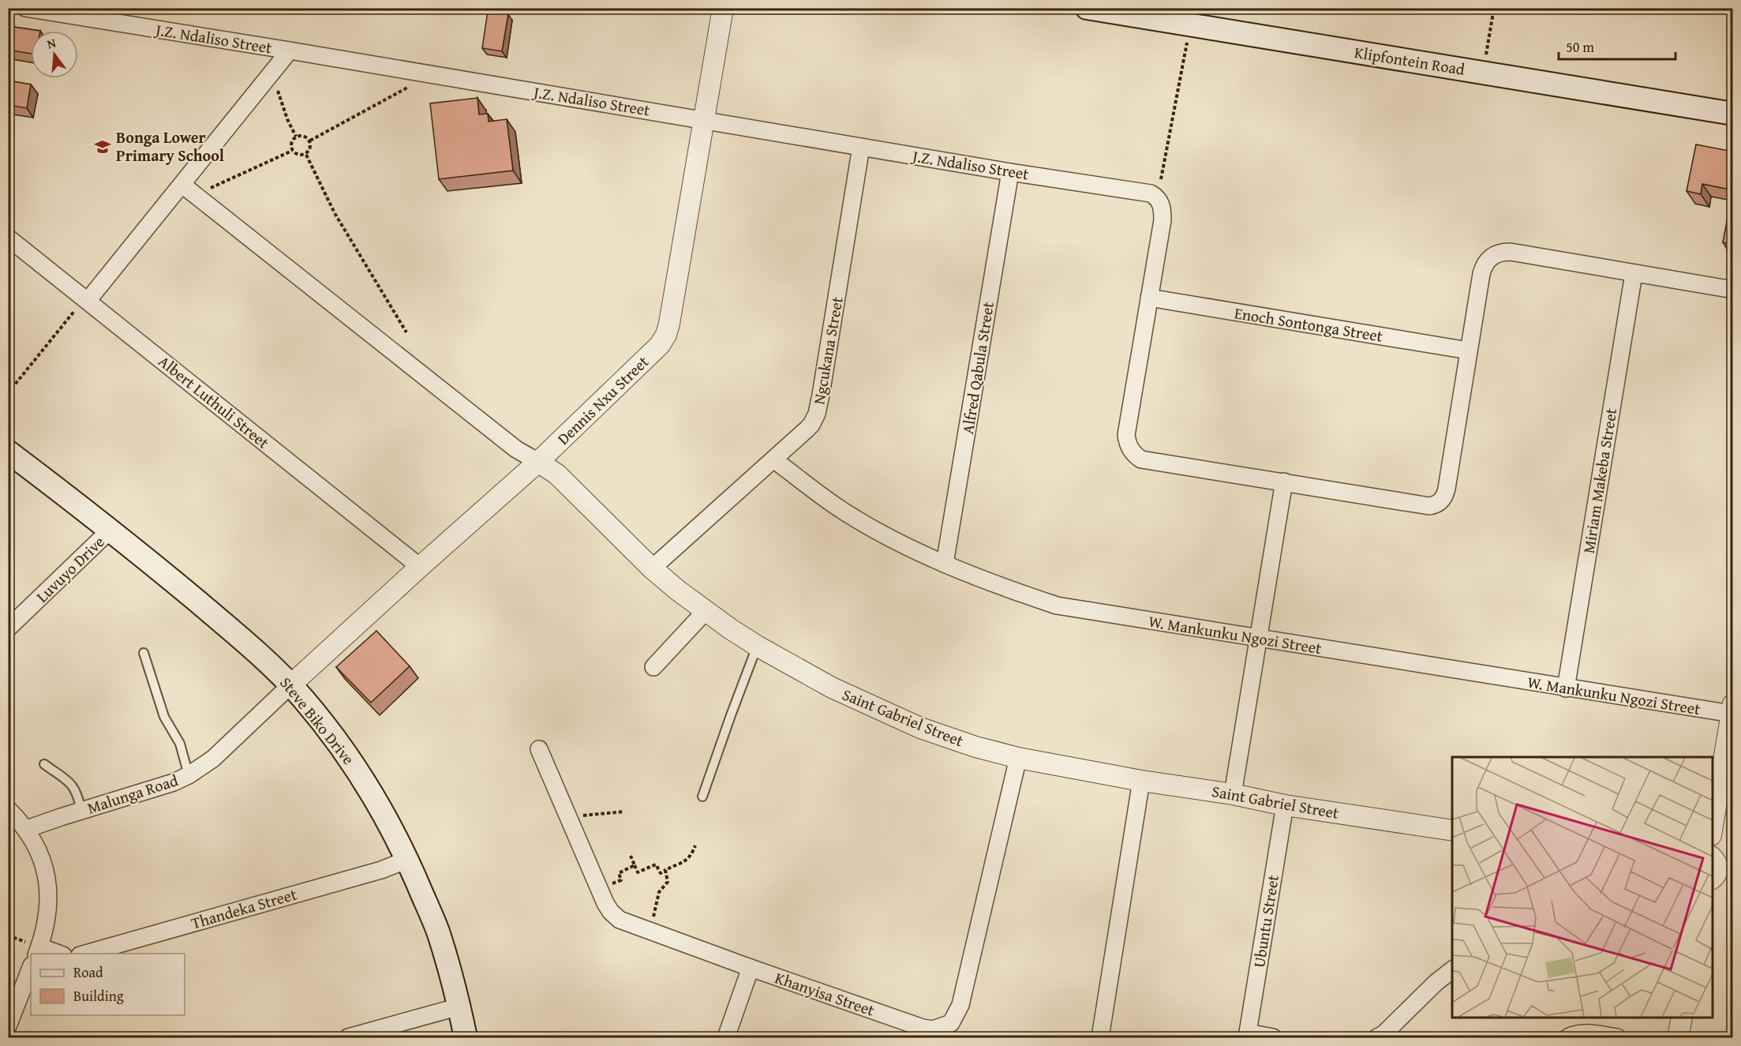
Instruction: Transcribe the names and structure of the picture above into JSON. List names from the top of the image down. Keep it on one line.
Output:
{"streets":{"main road":["Klipfontein Road","Steve Biko Drive"],"street":["J.Z. Ndaliso Street","Enoch Sontonga Street","Ngcukana Street","Alfred Qabula Street","Dennis Nxu Street","Albert Luthuli Street","Miriam Makeba Street","Luvuyo Drive","W. Mankunku Ngozi Street","Saint Gabriel Street","Malunga Road","Thandeka Street","Ubuntu Street","Khanyisa Street"]},"crossings":[["J.Z. Ndaliso Street","Enoch Sontonga Street"],["J.Z. Ndaliso Street","Ngcukana Street"],["J.Z. Ndaliso Street","Alfred Qabula Street"],["J.Z. Ndaliso Street","Dennis Nxu Street"],["Ngcukana Street","W. Mankunku Ngozi Street"],["Ngcukana Street","Saint Gabriel Street"],["Alfred Qabula Street","W. Mankunku Ngozi Street"],["Dennis Nxu Street","Albert Luthuli Street"],["Dennis Nxu Street","Saint Gabriel Street"],["Dennis Nxu Street","Steve Biko Drive"],["Dennis Nxu Street","Malunga Road"],["Miriam Makeba Street","W. Mankunku Ngozi Street"],["Luvuyo Drive","Steve Biko Drive"],["Saint Gabriel Street","Ubuntu Street"],["Saint Gabriel Street","Khanyisa Street"],["Steve Biko Drive","Malunga Road"],["Steve Biko Drive","Thandeka Street"]],"places":{"school or university":["Bonga Lower Primary School"]},"legend":["Road","Building"],"scale_bar":"50 m","north":"top"}
